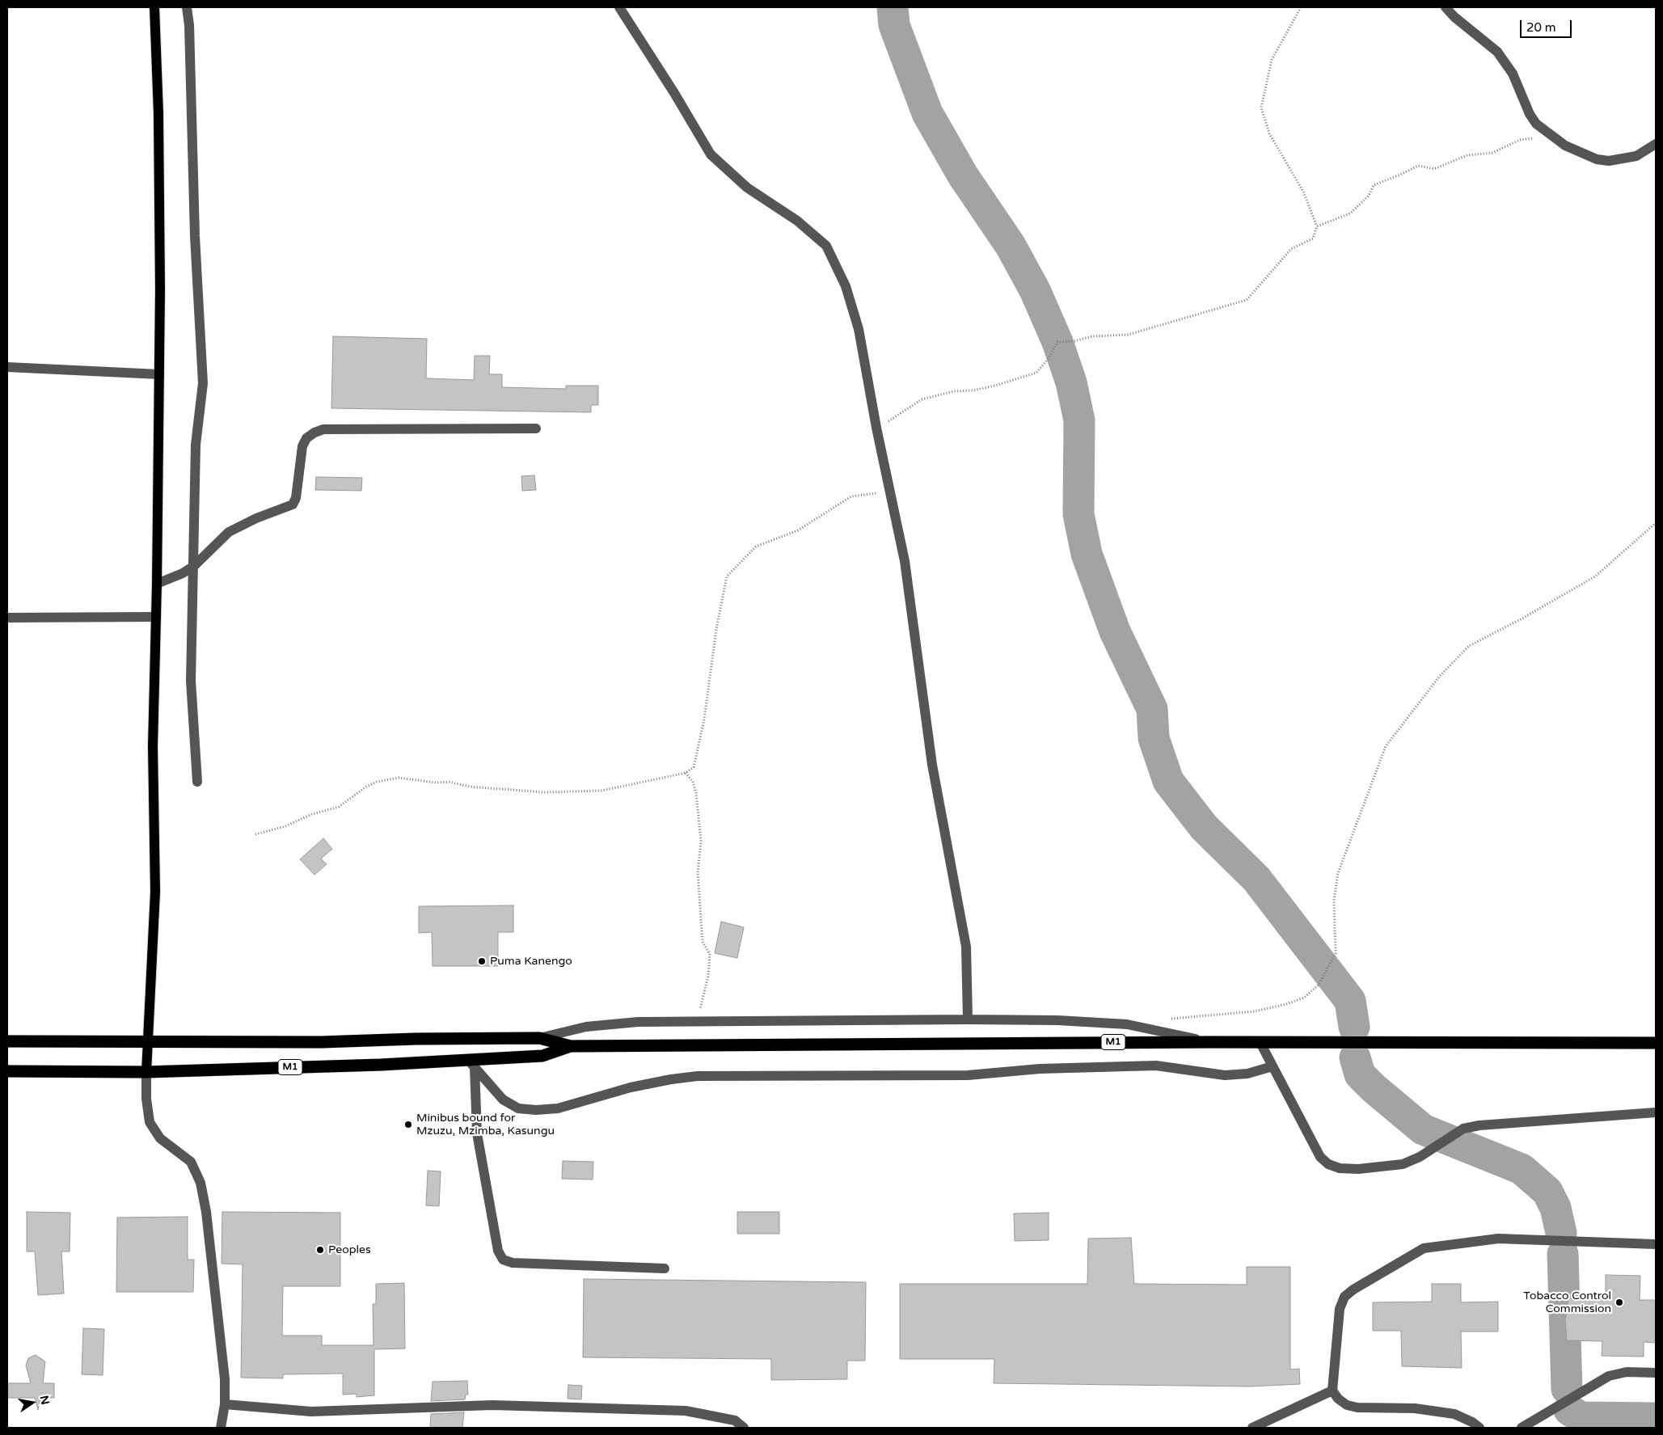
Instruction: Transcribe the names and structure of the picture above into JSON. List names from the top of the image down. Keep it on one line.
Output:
{"streets":{"highway":["M1"]},"places":["Puma Kanengo","Minibus bound for Mzuzu, Mzimba, Kasungu","Peoples","Tobacco Control Commission"],"scale_bar":"20 m","north":"right"}
